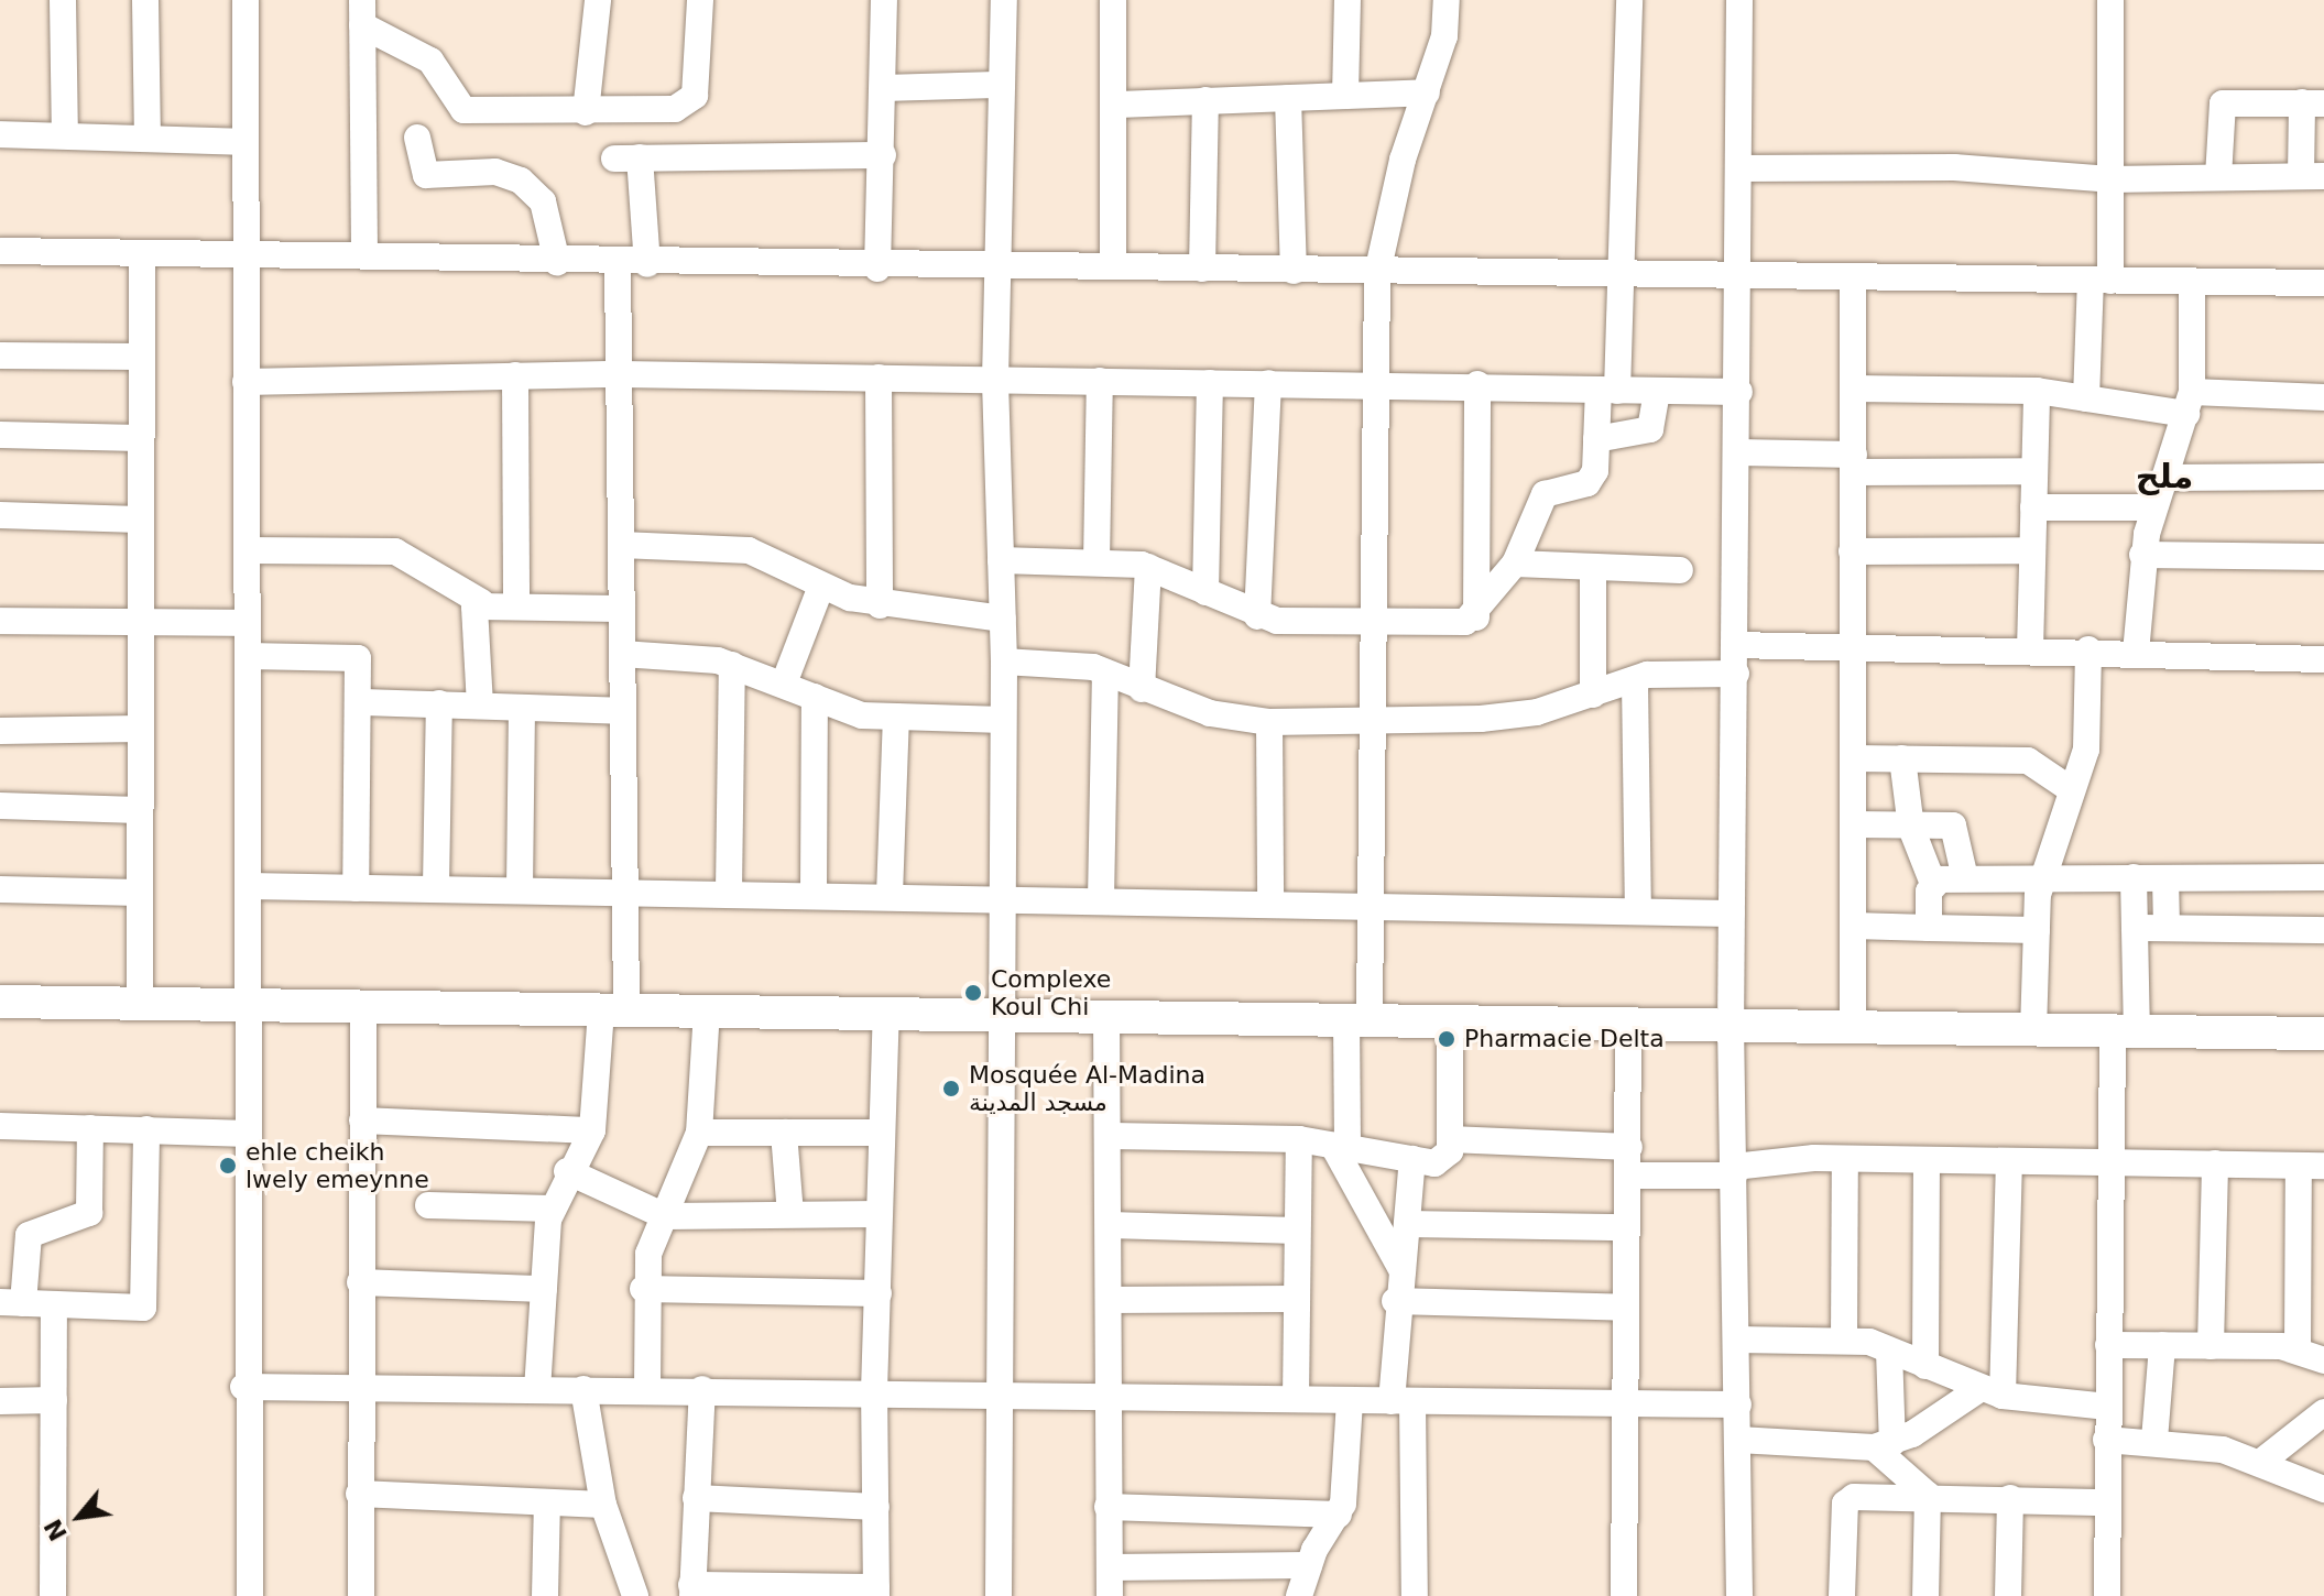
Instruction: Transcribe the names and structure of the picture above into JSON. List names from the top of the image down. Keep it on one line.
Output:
{"districts":["ملح"],"places":["Complexe Koul Chi","Pharmacie Delta","Mosquée Al-Madina مسجد المدينة","ehle cheikh lwely emeynne"],"north":"bottom left"}
